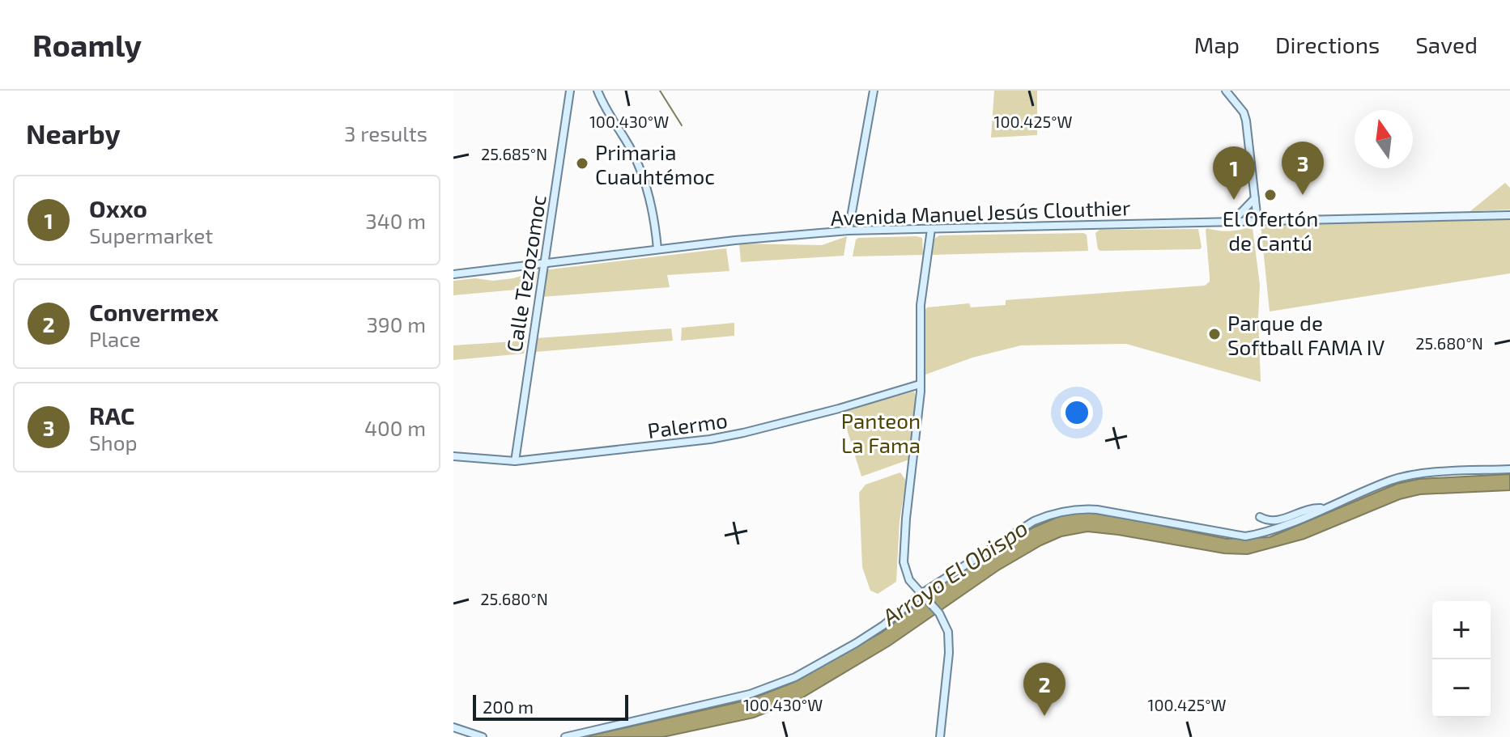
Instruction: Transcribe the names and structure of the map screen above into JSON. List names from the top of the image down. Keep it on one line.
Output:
{"streets":{"street":["Avenida Manuel Jesús Clouthier","Calle Tezozomoc","Palermo"]},"crossings":[["Avenida Manuel Jesús Clouthier","Calle Tezozomoc"],["Calle Tezozomoc","Palermo"]],"water":["Arroyo El Obispo"],"parks":["Panteon La Fama"],"places":["Primaria Cuauhtémoc","El Ofertón de Cantú","Parque de Softball FAMA IV"],"scale_bar":"200 m","north":"top","page":{"header":"Roamly","nav":["Map","Directions","Saved"],"heading":["Nearby","3 results"],"pins":["3","1","2"],"list":[{"mark":"1","name":"Oxxo","note":"Supermarket","value":"340 m"},{"mark":"2","name":"Convermex","note":"Place","value":"390 m"},{"mark":"3","name":"RAC","note":"Shop","value":"400 m"}],"map_buttons":["+","−"],"scale":"200 m"},"coordinates":["100.430°W","100.425°W","25.685°N","25.680°N"]}
